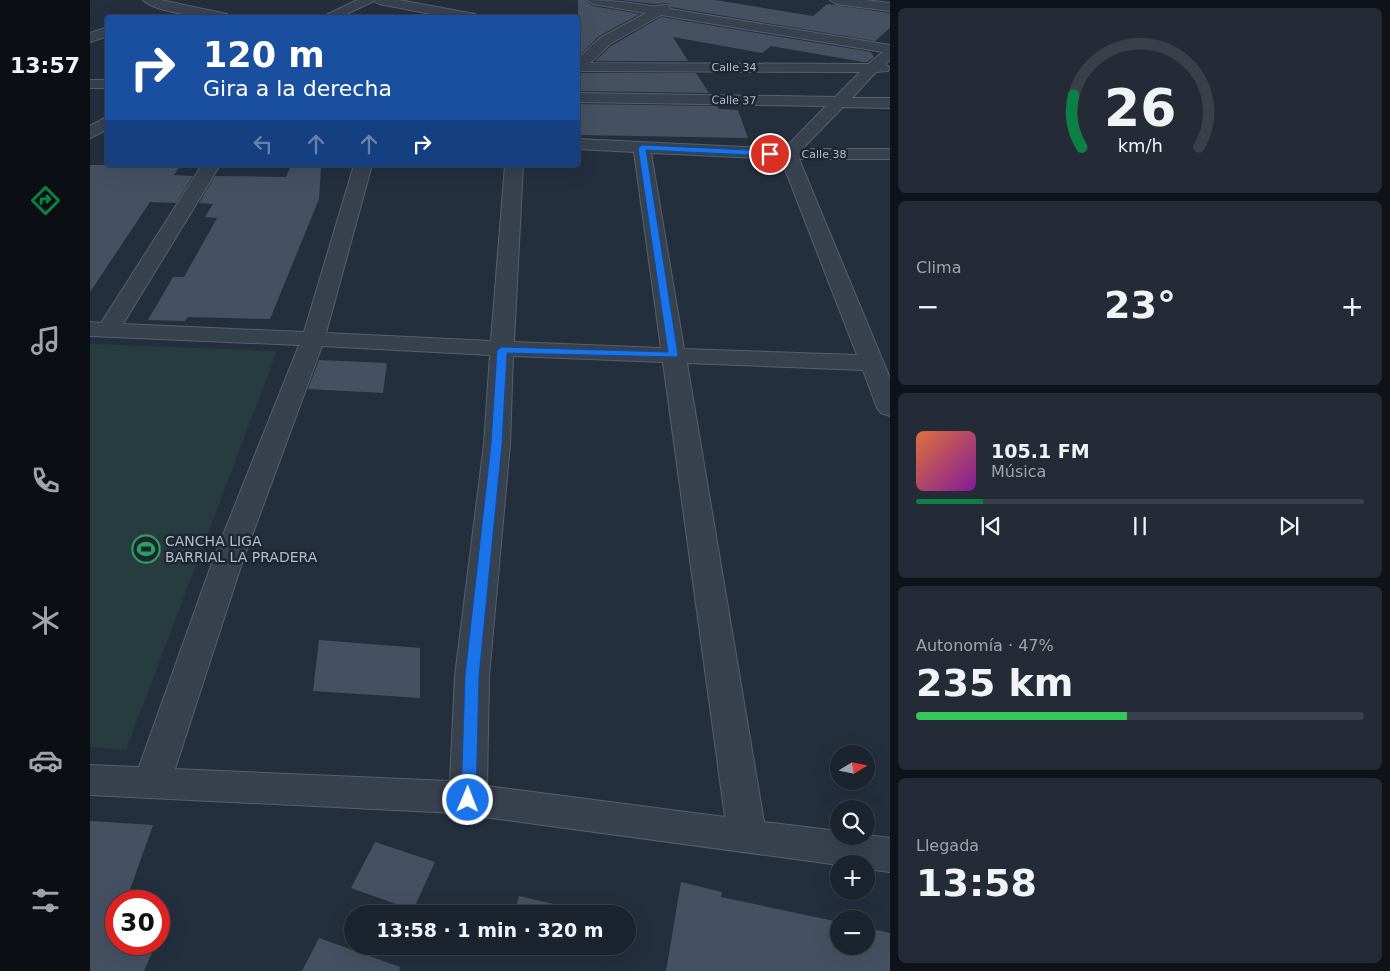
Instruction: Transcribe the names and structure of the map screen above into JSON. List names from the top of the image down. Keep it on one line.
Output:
{"streets":{"street":["Calle 34","Calle 37","Calle 38"]},"places":{"sports":["CANCHA LIGA BARRIAL LA PRADERA"]},"north":"right","page":{"tabs":"13:57","turn":["120 m","Gira a la derecha"],"tile":["Clima",["Autonomía · 47%","235 km"],["Llegada","13:58"]],"heat":["−","23°","+"],"song":["105.1 FM","Música"],"map_buttons":["+","−"],"limit":"30","trip":"13:58 · 1 min · 320 m","gauge":["26","km/h"]}}
